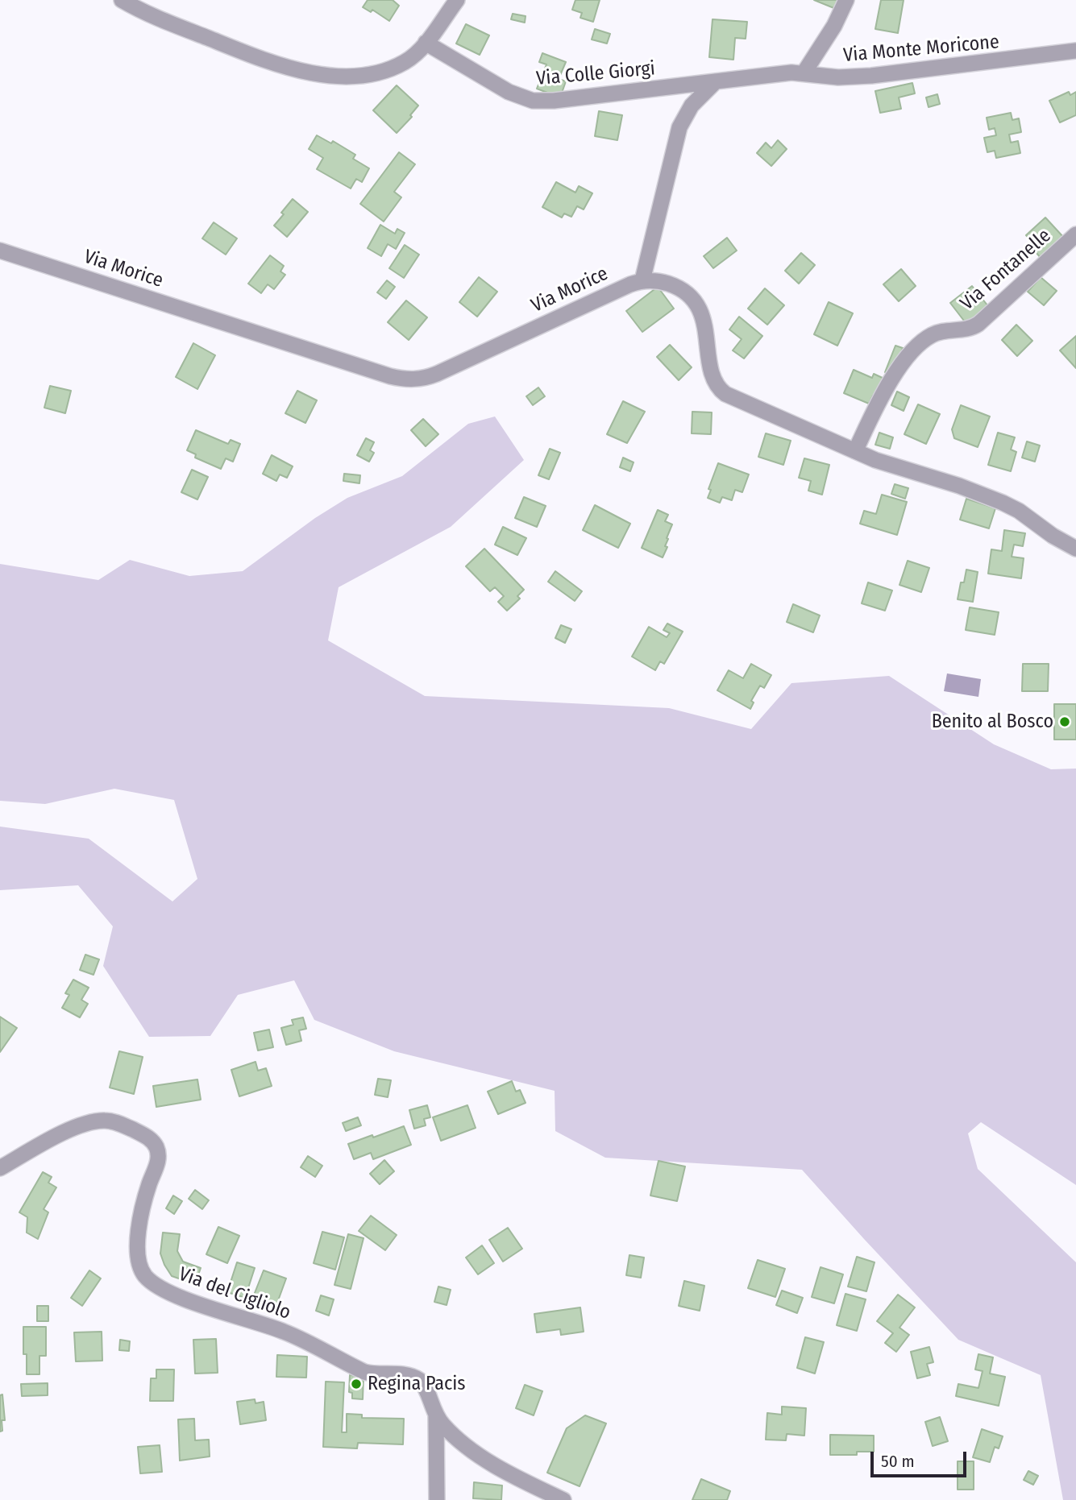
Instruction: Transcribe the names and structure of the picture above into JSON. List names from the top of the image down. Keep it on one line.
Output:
{"streets":{"street":["Via Monte Moricone","Via Colle Giorgi","Via Morice","Via Fontanelle","Via del Cigliolo"]},"crossings":[["Via Monte Moricone","Via Colle Giorgi"],["Via Morice","Via Fontanelle"]],"places":["Benito al Bosco","Regina Pacis"],"scale_bar":"50 m"}
